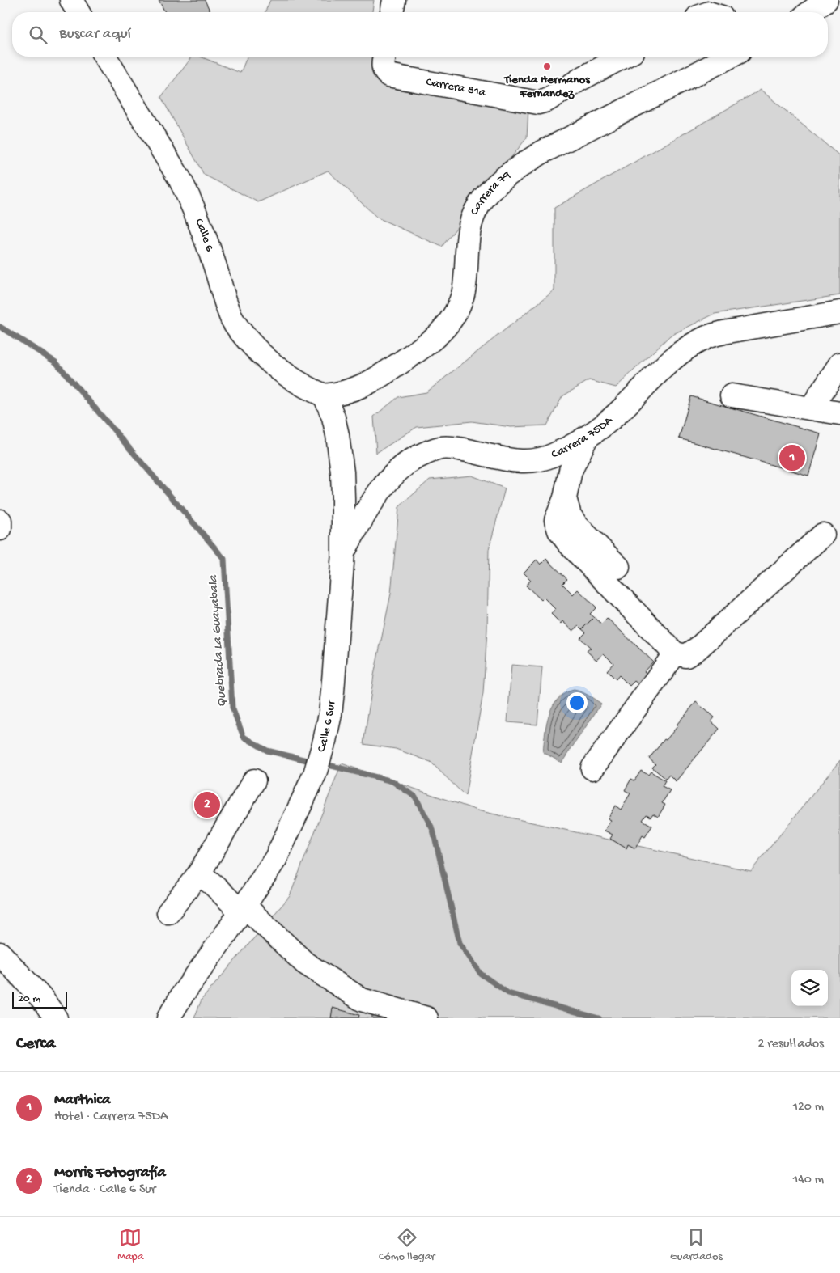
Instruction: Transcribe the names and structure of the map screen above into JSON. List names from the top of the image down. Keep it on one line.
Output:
{"streets":{"main road":["Carrera 81a","Carrera 79","Calle 6","Carrera 75DA","Calle 6 Sur"]},"crossings":[["Carrera 79","Calle 6"],["Carrera 79","Calle 6 Sur"],["Calle 6","Calle 6 Sur"],["Carrera 75DA","Calle 6 Sur"]],"water":["Quebrada La Guayabala"],"places":["Tienda Hermanos Fernandez"],"scale_bar":"20 m","page":{"search":"Buscar aquí","pins":["1","2"],"scale":"20 m","heading":["Cerca","2 resultados"],"list":[{"mark":"1","name":"Marthica","note":"Hotel · Carrera 75DA","value":"120 m"},{"mark":"2","name":"Morris Fotografía","note":"Tienda · Calle 6 Sur","value":"140 m"}],"nav":["Mapa","Cómo llegar","Guardados"]}}
